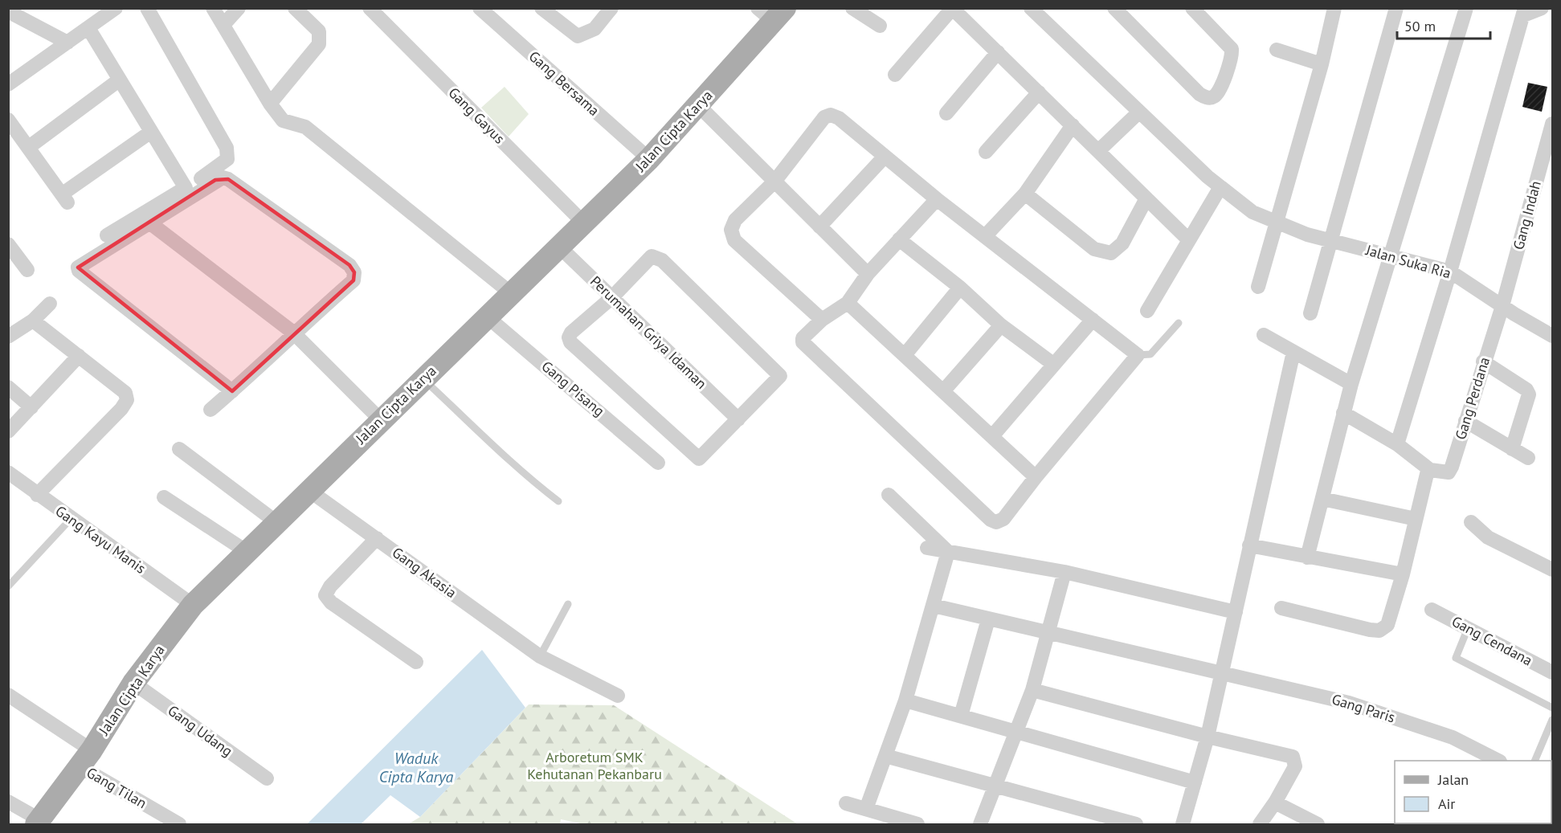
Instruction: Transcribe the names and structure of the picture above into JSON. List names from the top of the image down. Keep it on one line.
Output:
{"streets":{"main road":["Jalan Cipta Karya"],"street":["Gang Bersama","Gang Gayus","Gang Indah","Jalan Suka Ria","Perumahan Griya Idaman","Gang Pisang","Gang Perdana","Gang Kayu Manis","Gang Akasia","Gang Cendana","Gang Paris","Gang Udang","Gang Tilan"]},"crossings":[["Gang Bersama","Jalan Cipta Karya"],["Gang Gayus","Jalan Cipta Karya"],["Jalan Cipta Karya","Perumahan Griya Idaman"],["Jalan Cipta Karya","Gang Pisang"],["Jalan Cipta Karya","Gang Kayu Manis"],["Jalan Cipta Karya","Gang Akasia"],["Jalan Cipta Karya","Gang Udang"],["Jalan Cipta Karya","Gang Tilan"],["Gang Indah","Jalan Suka Ria"],["Gang Indah","Gang Perdana"],["Jalan Suka Ria","Gang Perdana"]],"water":["Waduk Cipta Karya"],"parks":["Arboretum SMK Kehutanan Pekanbaru"],"legend":["Jalan","Air"],"scale_bar":"50 m"}
